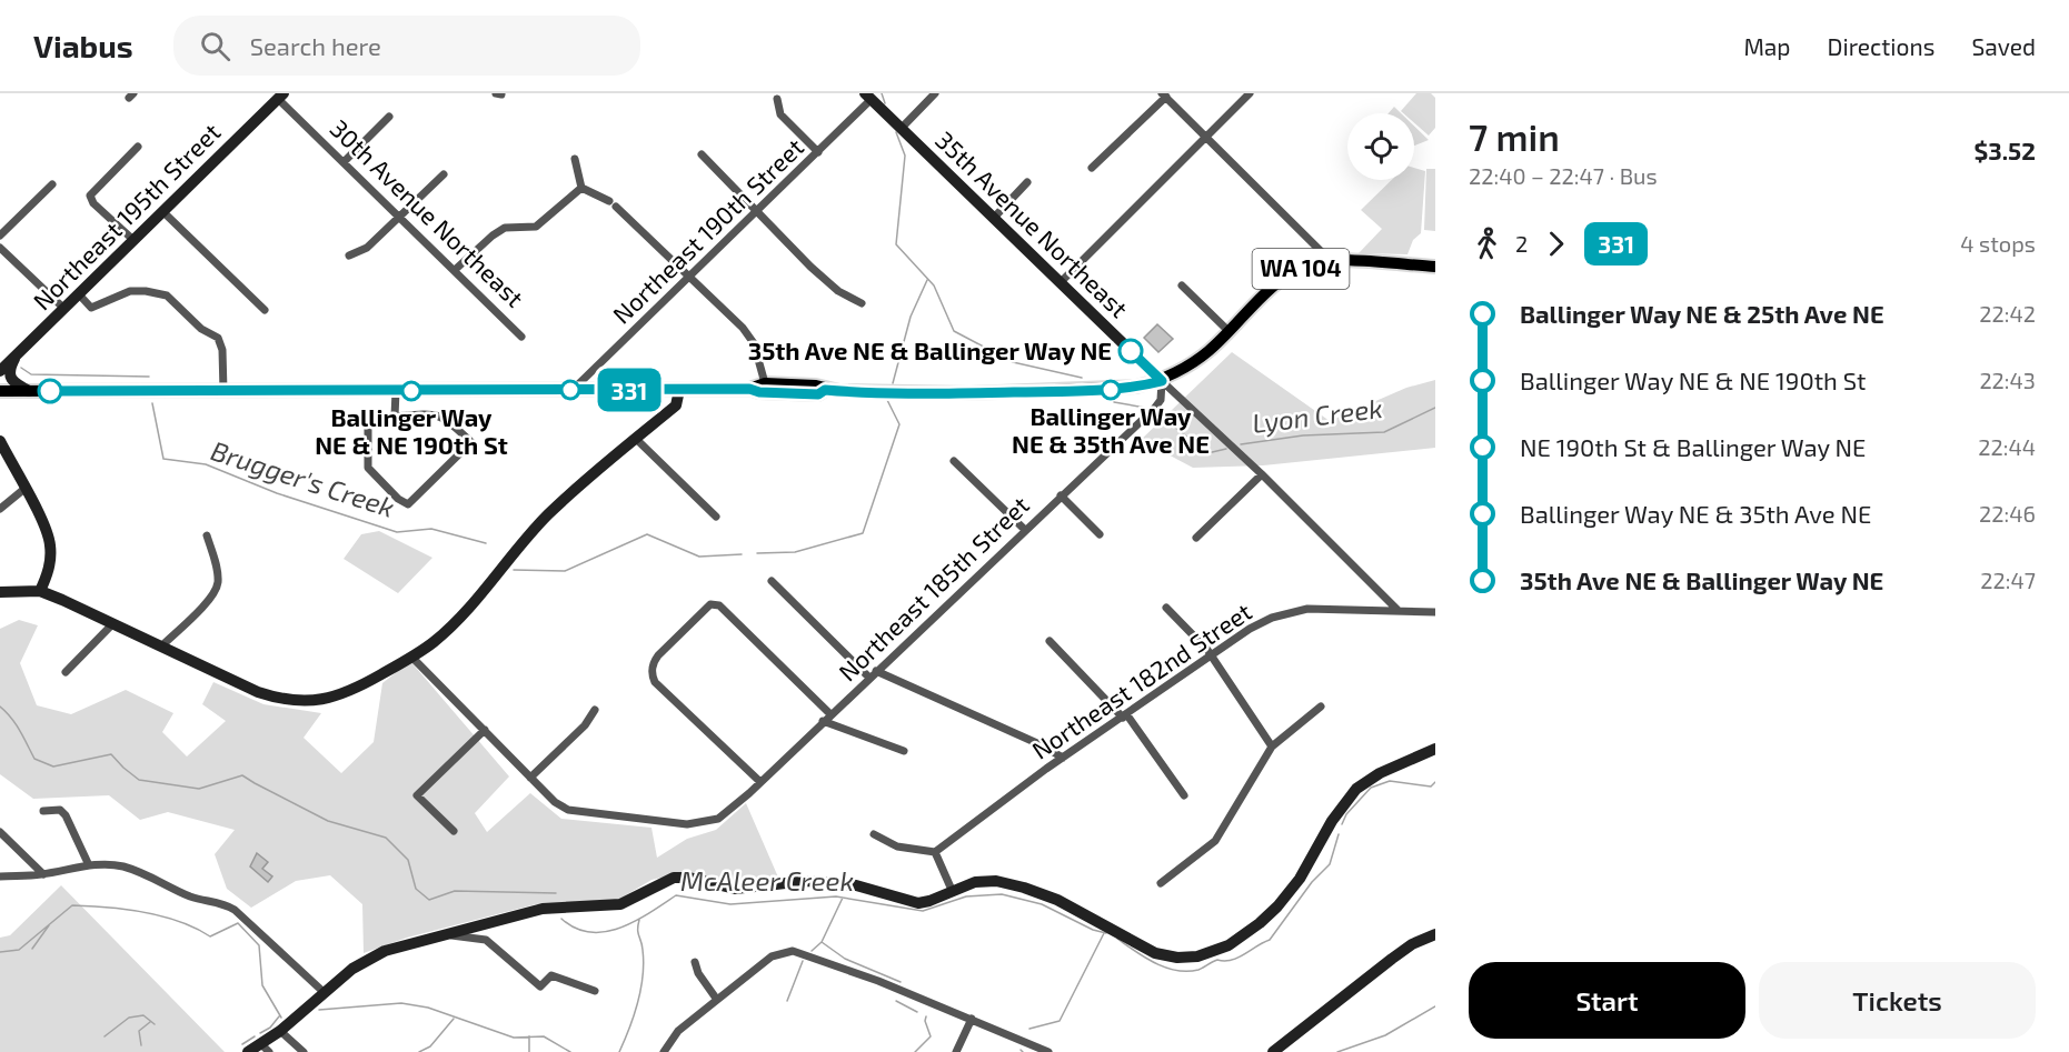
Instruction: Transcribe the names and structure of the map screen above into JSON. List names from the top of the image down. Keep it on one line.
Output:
{"streets":{"main road":["WA 104"],"street":["30th Avenue Northeast","Northeast 195th Street","35th Avenue Northeast","Northeast 190th Street","Northeast 185th Street","Northeast 182nd Street"]},"crossings":[["30th Avenue Northeast","Northeast 195th Street"],["35th Avenue Northeast","Northeast 190th Street"],["35th Avenue Northeast","WA 104"],["35th Avenue Northeast","Northeast 182nd Street"],["Northeast 190th Street","WA 104"]],"water":["Lyon Creek","Brugger's Creek","McAleer Creek"],"places":["35th Ave NE & Ballinger Way NE","Ballinger Way NE & 35th Ave NE","Ballinger Way NE & NE 190th St"],"lines":["bus line 331"],"page":{"header":"Viabus","search":"Search here","nav":["Map","Directions","Saved"],"on_map":"331","heading":["7 min","22:40 – 22:47 · Bus","$3.52"],"legs":["2","331","4 stops"],"list":[{"name":"Ballinger Way NE & 25th Ave NE","value":"22:42"},{"name":"Ballinger Way NE & NE 190th St","value":"22:43"},{"name":"NE 190th St & Ballinger Way NE","value":"22:44"},{"name":"Ballinger Way NE & 35th Ave NE","value":"22:46"},{"name":"35th Ave NE & Ballinger Way NE","value":"22:47"}],"buttons":["Start","Tickets"]}}
